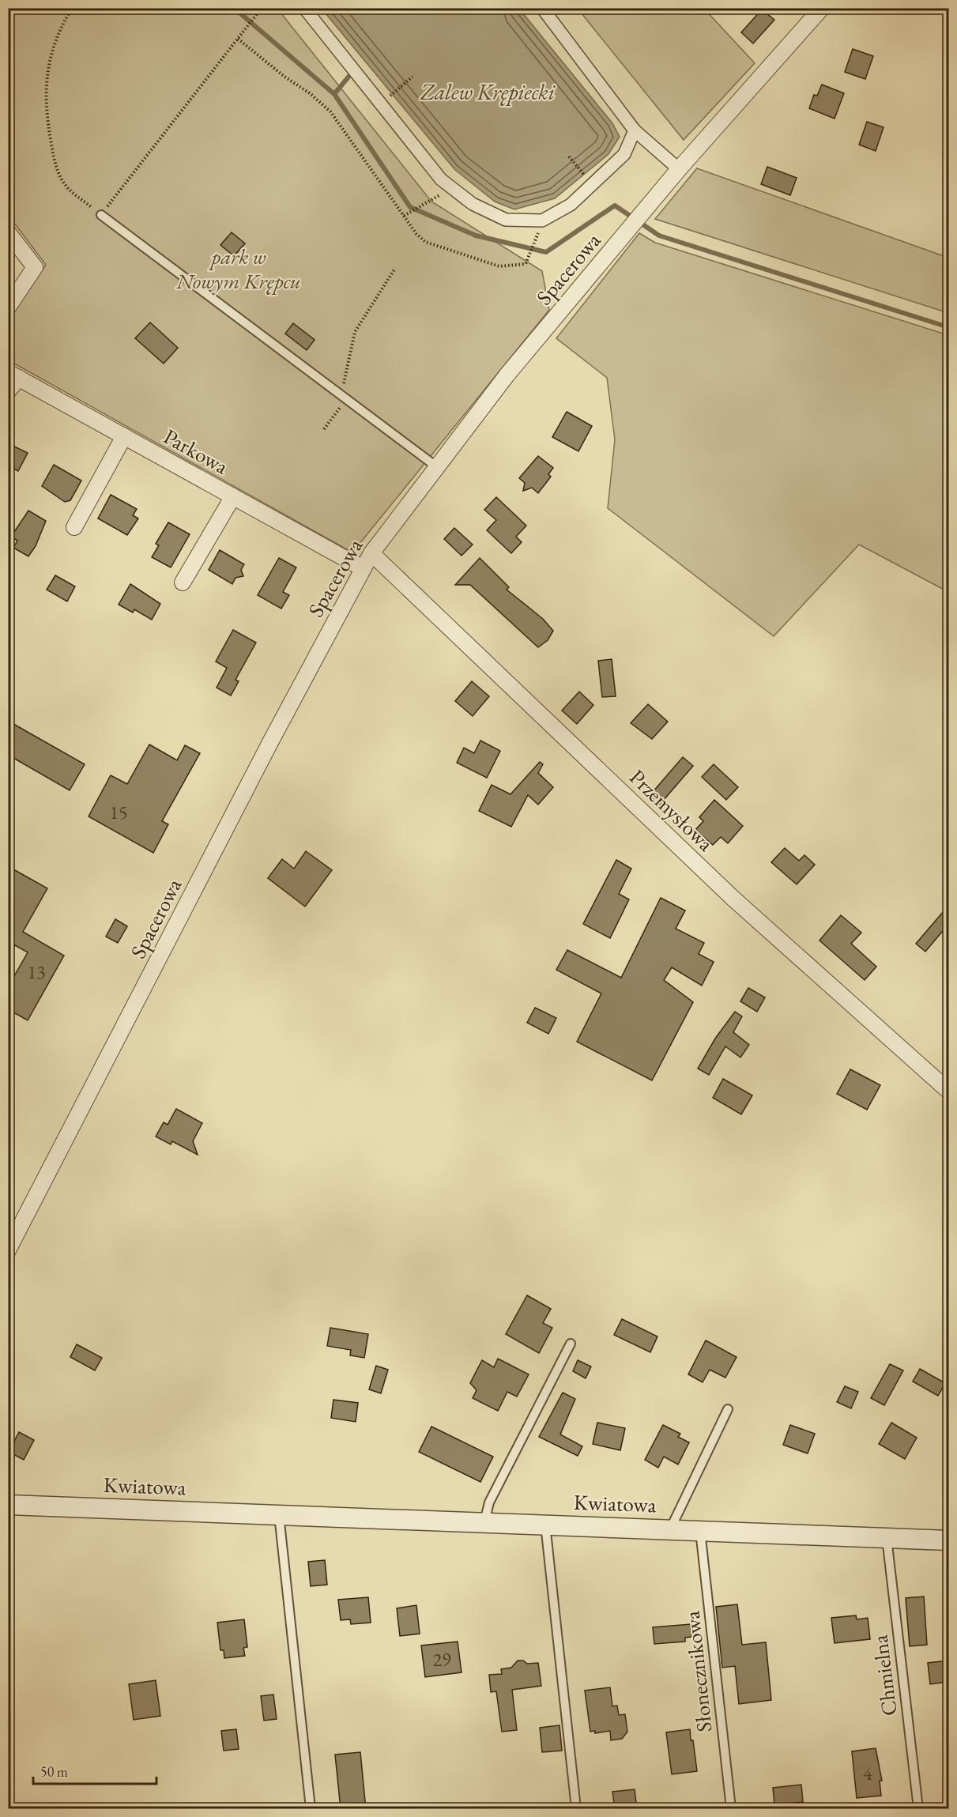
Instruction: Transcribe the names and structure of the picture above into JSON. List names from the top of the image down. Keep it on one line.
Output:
{"streets":{"street":["Spacerowa","Parkowa","Przemysłowa","Kwiatowa"],"lane":["Słonecznikowa","Chmielna"]},"crossings":[["Spacerowa","Parkowa"],["Spacerowa","Przemysłowa"],["Kwiatowa","Słonecznikowa"],["Kwiatowa","Chmielna"]],"water":["Zalew Krępiecki"],"parks":["park w Nowym Krępcu"],"house_numbers":["15","13","29","4"],"scale_bar":"50 m"}
